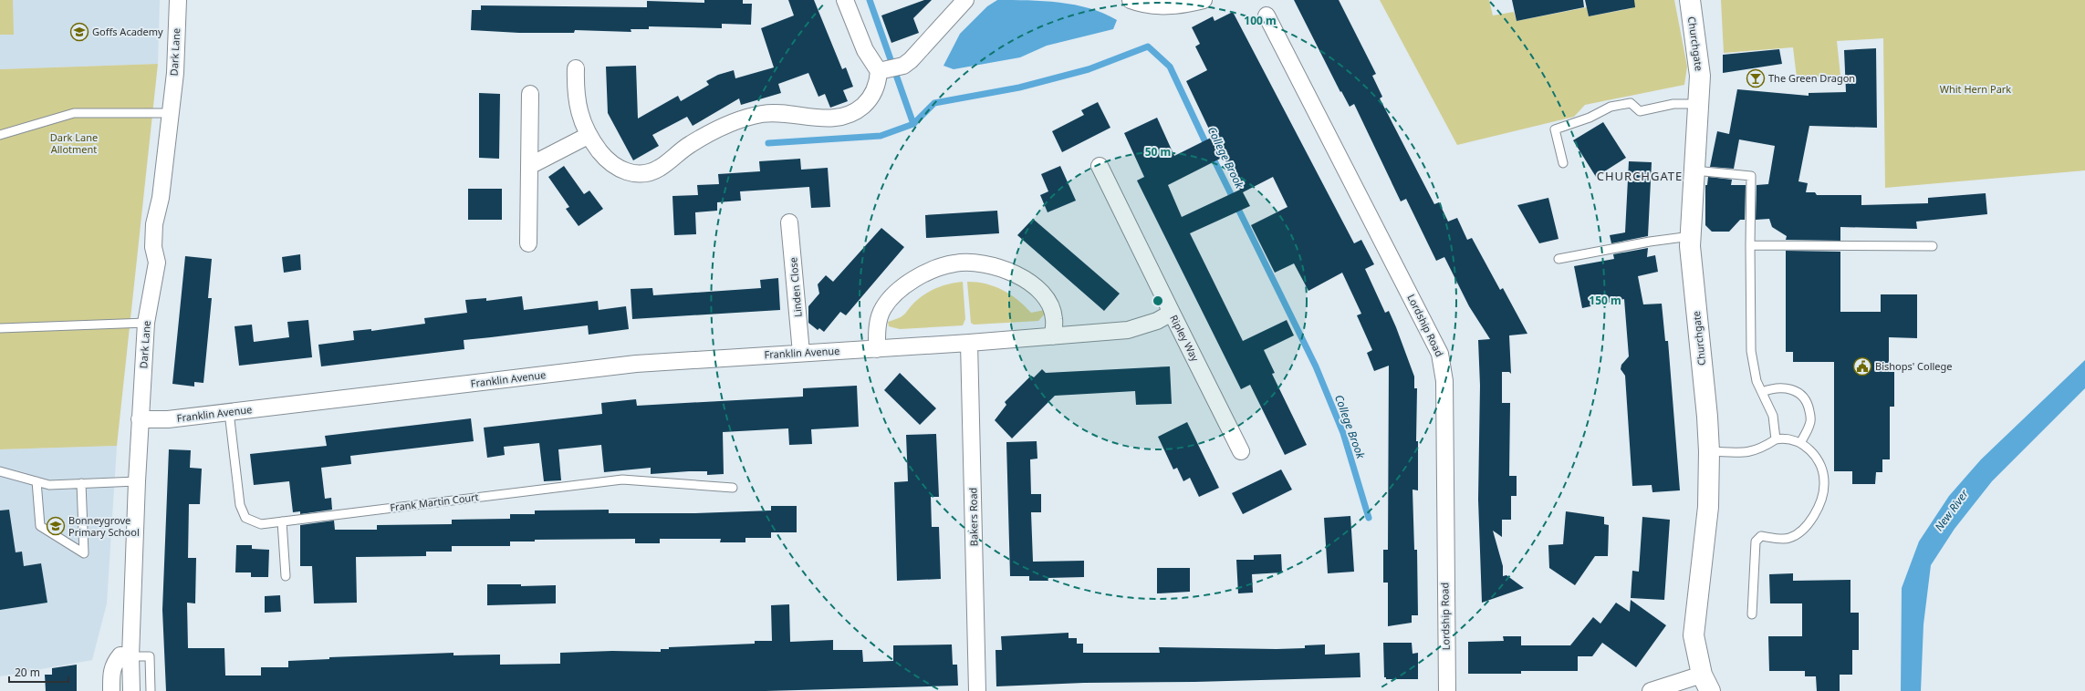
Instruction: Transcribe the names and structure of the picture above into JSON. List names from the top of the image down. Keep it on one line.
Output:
{"streets":{"street":["Churchgate","Dark Lane","Linden Close","Lordship Road","Ripley Way","Franklin Avenue","Bakers Road"],"lane":["Frank Martin Court"]},"crossings":[["Dark Lane","Franklin Avenue"],["Linden Close","Franklin Avenue"],["Ripley Way","Franklin Avenue"],["Franklin Avenue","Frank Martin Court"],["Franklin Avenue","Bakers Road"]],"districts":["CHURCHGATE"],"water":["College Brook","New River"],"parks":["Whit Hern Park","Dark Lane Allotment"],"places":{"school or university":["Goffs Academy","Bonneygrove Primary School"],"bar":["The Green Dragon"],"public building":["Bishops' College"]},"scale_bar":"20 m","rings":["100 m","50 m","150 m"]}
